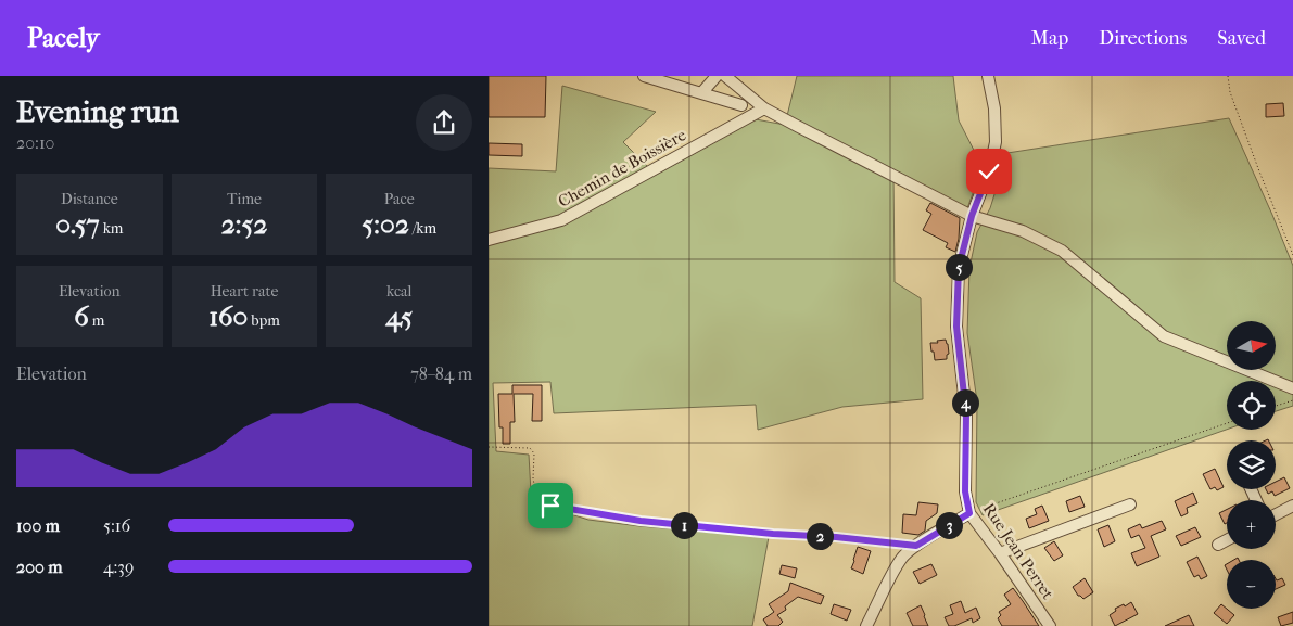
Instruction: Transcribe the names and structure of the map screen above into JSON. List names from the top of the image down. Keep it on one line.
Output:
{"streets":{"street":["Chemin de Boissière","Rue Jean Perret"]},"north":"right","page":{"header":"Pacely","nav":["Map","Directions","Saved"],"heading":["Evening run","20:10"],"stats":[["Distance","0.57 km"],["Time","2:52"],["Pace","5:02 /km"],["Elevation","6 m"],["Heart rate","160 bpm"],["kcal","45"]],"pins":["5","4","1","3","2"],"map_buttons":["+","−"],"chart":["Elevation","78–84 m"],"list":[{"name":"100 m","note":"5:16"},{"name":"200 m","note":"4:39"}]}}
